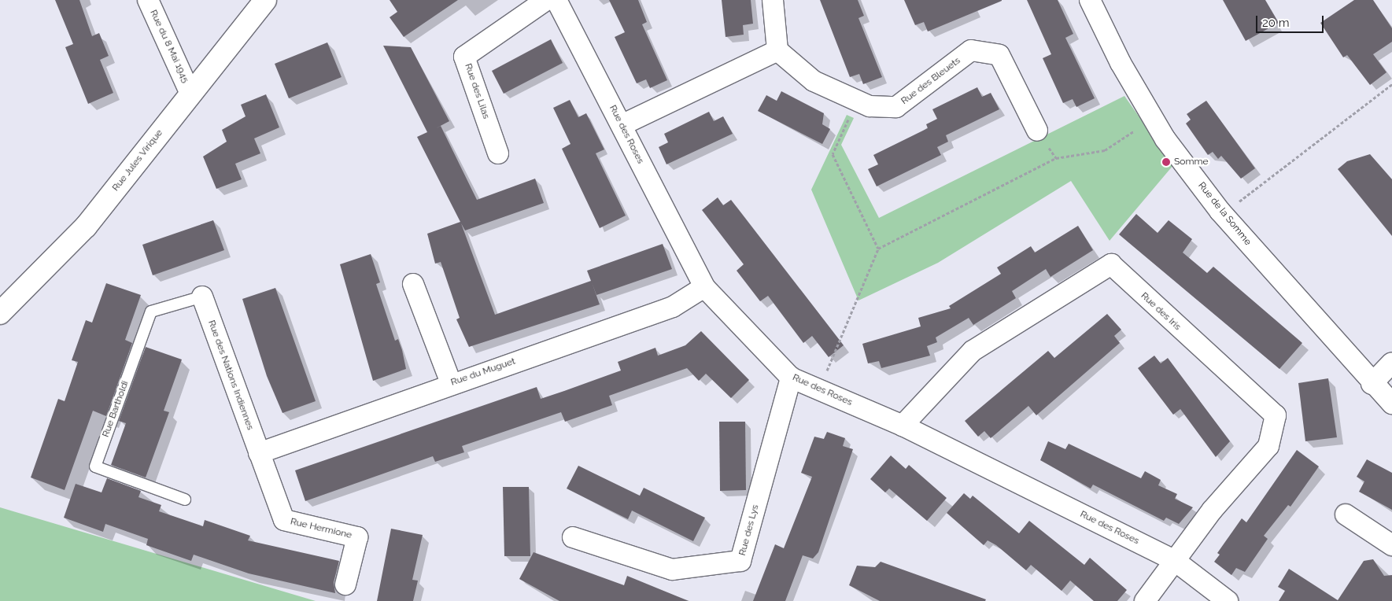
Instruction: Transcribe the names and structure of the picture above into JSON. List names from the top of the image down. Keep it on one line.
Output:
{"streets":{"street":["Rue du 8 Mai 1945","Rue des Bleuets","Rue des Lilas","Rue des Roses","Rue Jules Virique","Rue de la Somme","Rue des Iris","Rue du Muguet","Rue des Nations Indiennes","Rue Hermione","Rue des Lys"],"lane":["Rue Bartholdi"]},"crossings":[["Rue du 8 Mai 1945","Rue Jules Virique"],["Rue des Roses","Rue des Iris"],["Rue des Roses","Rue du Muguet"],["Rue des Roses","Rue des Lys"],["Rue du Muguet","Rue des Nations Indiennes"],["Rue du Muguet","Rue Hermione"],["Rue des Nations Indiennes","Rue Bartholdi"],["Rue des Nations Indiennes","Rue Hermione"]],"places":["Somme"],"scale_bar":"20 m"}
